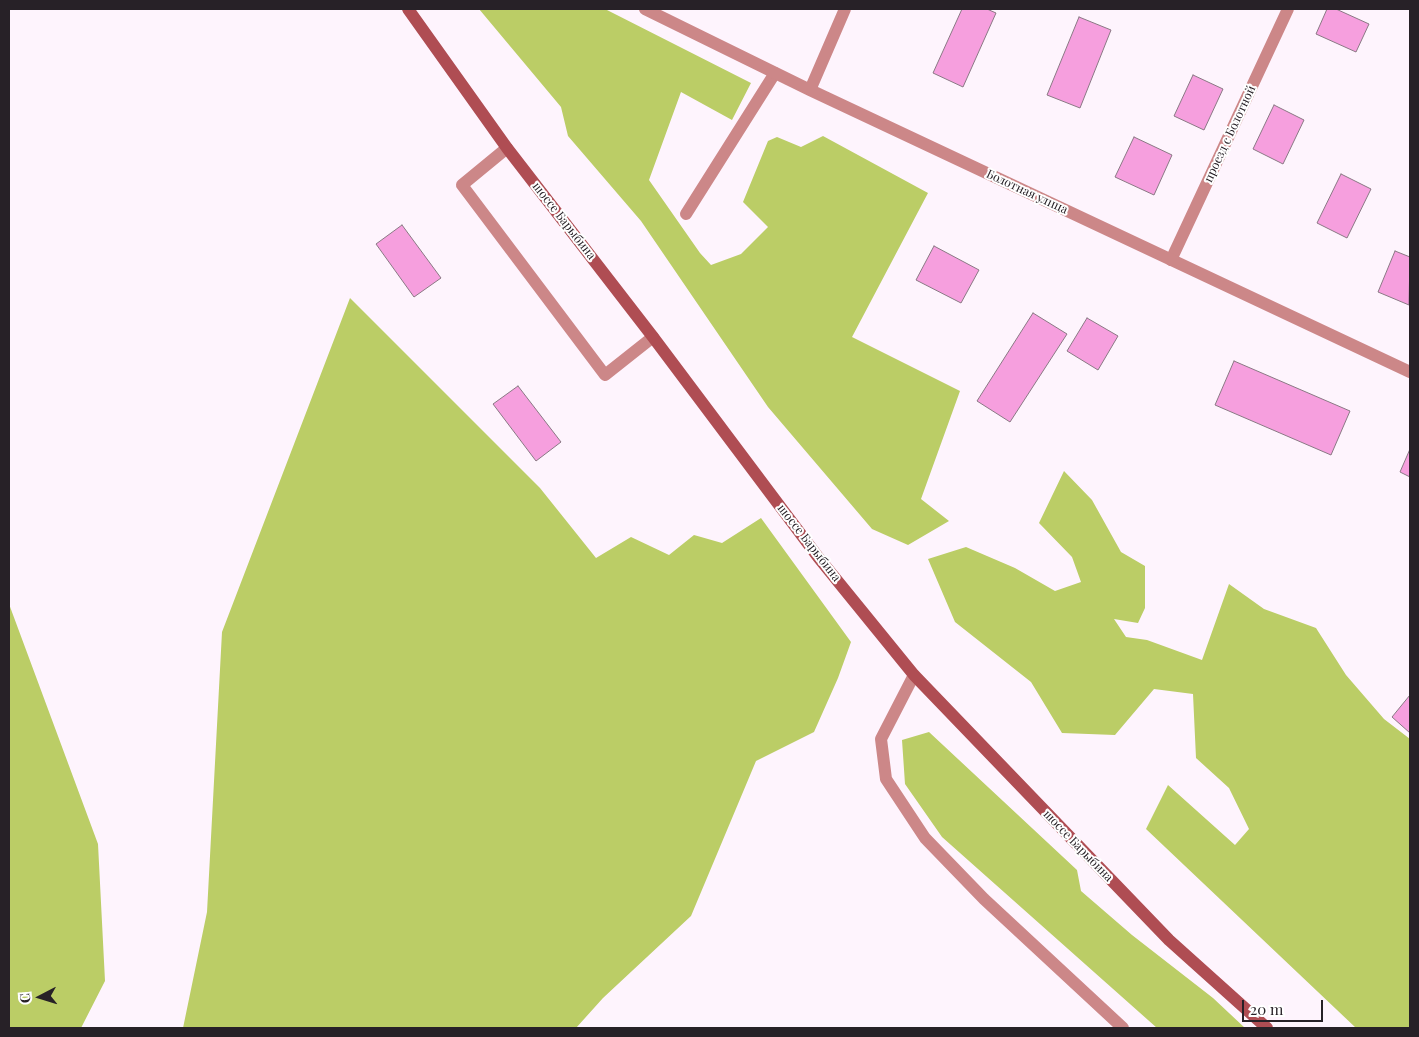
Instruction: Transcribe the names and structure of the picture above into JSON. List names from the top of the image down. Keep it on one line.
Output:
{"streets":{"main road":["шоссе Барыбина"],"street":["проезд с Болотной","Болотная улица"]},"crossings":[["проезд с Болотной","Болотная улица"]],"scale_bar":"20 m","north":"left"}
